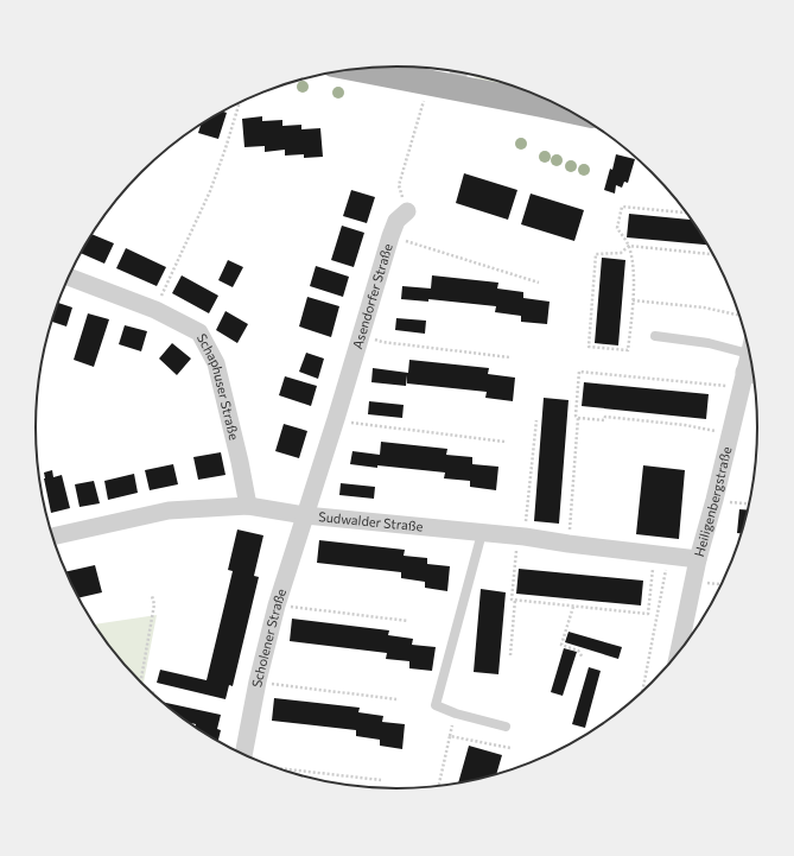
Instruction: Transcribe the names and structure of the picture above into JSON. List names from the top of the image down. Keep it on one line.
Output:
{"streets":{"street":["Asendorfer Straße","Schaphuser Straße","Heiligenbergstraße","Sudwalder Straße","Scholener Straße"]},"crossings":[["Asendorfer Straße","Sudwalder Straße"],["Asendorfer Straße","Scholener Straße"],["Schaphuser Straße","Sudwalder Straße"],["Heiligenbergstraße","Sudwalder Straße"],["Sudwalder Straße","Scholener Straße"]]}
